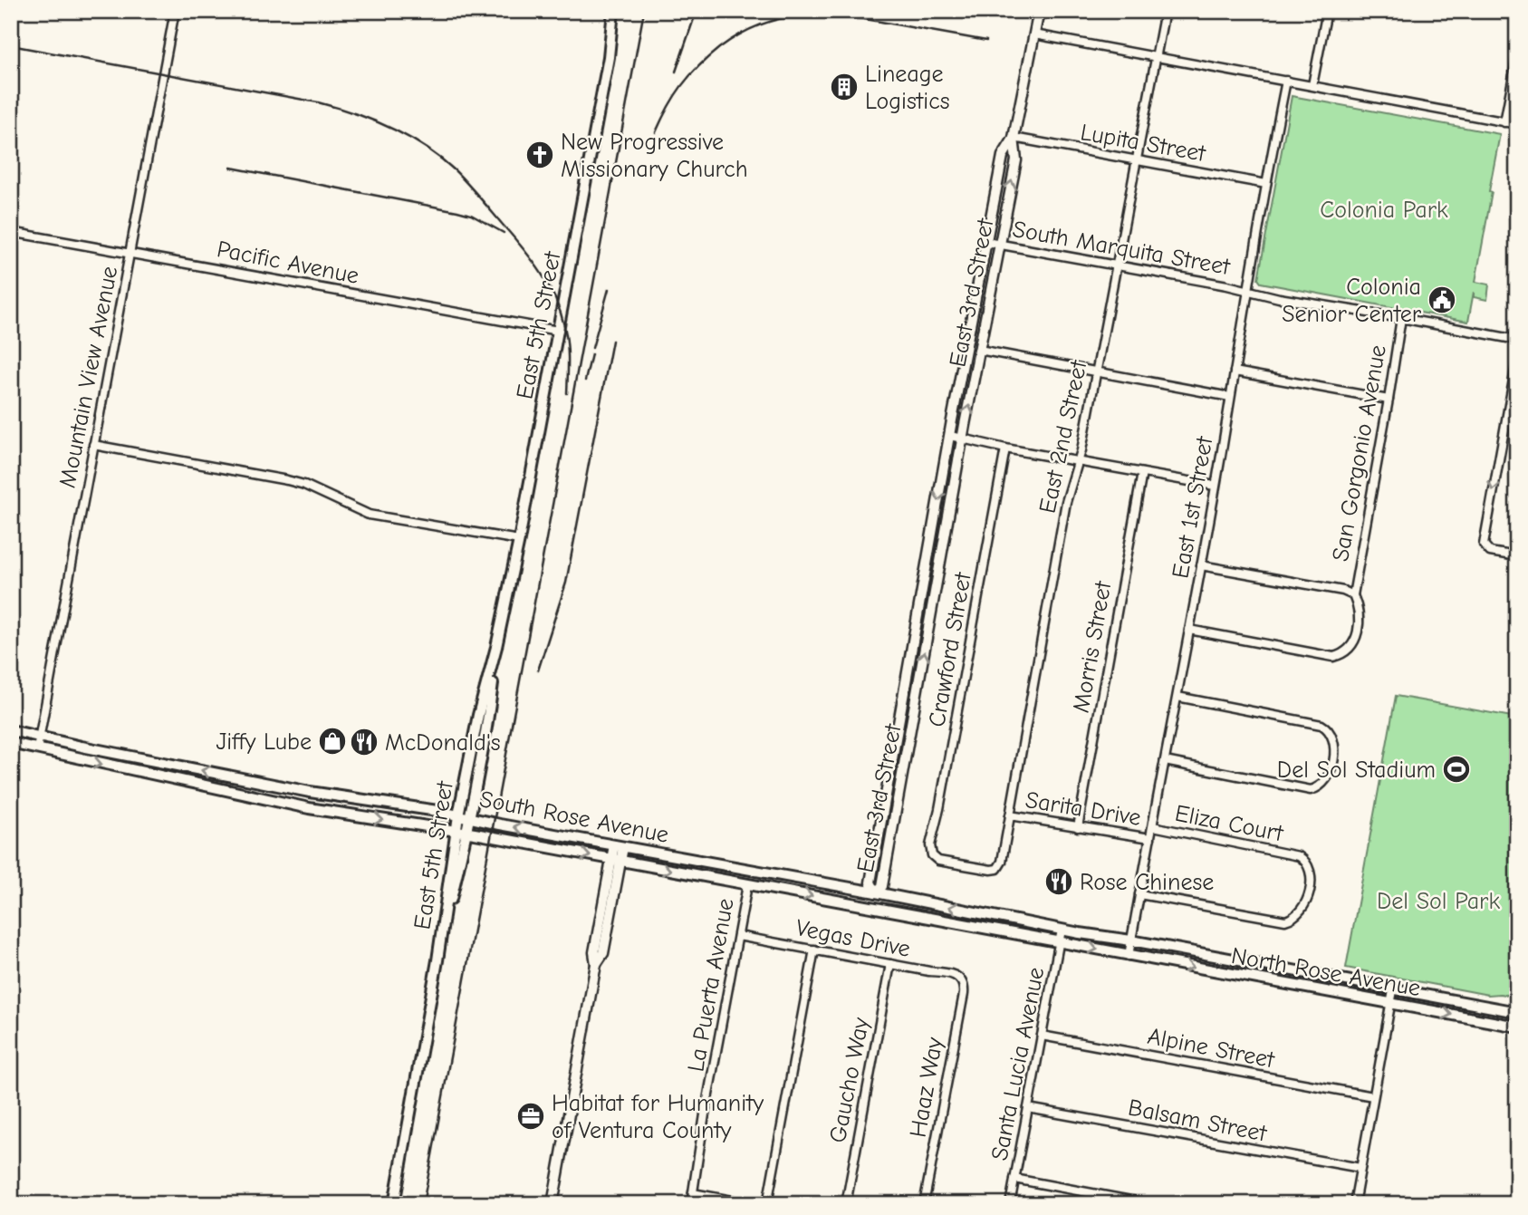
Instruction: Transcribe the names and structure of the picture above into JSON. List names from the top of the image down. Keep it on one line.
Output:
{"streets":{"main road":["East 5th Street","South Rose Avenue","North Rose Avenue"],"street":["Lupita Street","South Marquita Street","Pacific Avenue","East 3rd Street","Mountain View Avenue","East 2nd Street","San Gorgonio Avenue","East 1st Street","Morris Street","Crawford Street","Sarita Drive","Eliza Court","Vegas Drive","La Puerta Avenue","Alpine Street","Santa Lucia Avenue","Gaucho Way","Haaz Way","Balsam Street"]},"crossings":[["Lupita Street","East 3rd Street"],["Lupita Street","East 2nd Street"],["Lupita Street","East 1st Street"],["South Marquita Street","East 3rd Street"],["South Marquita Street","East 2nd Street"],["South Marquita Street","San Gorgonio Avenue"],["South Marquita Street","East 1st Street"],["Pacific Avenue","East 5th Street"],["Pacific Avenue","Mountain View Avenue"],["East 3rd Street","South Rose Avenue"],["East 5th Street","South Rose Avenue"],["Mountain View Avenue","South Rose Avenue"],["East 2nd Street","Crawford Street"],["East 2nd Street","Sarita Drive"],["San Gorgonio Avenue","East 1st Street"],["East 1st Street","Sarita Drive"],["East 1st Street","South Rose Avenue"],["East 1st Street","Eliza Court"],["East 1st Street","North Rose Avenue"],["Morris Street","Sarita Drive"],["South Rose Avenue","North Rose Avenue"],["South Rose Avenue","La Puerta Avenue"],["South Rose Avenue","Santa Lucia Avenue"],["Vegas Drive","La Puerta Avenue"],["Vegas Drive","Gaucho Way"],["Vegas Drive","Haaz Way"],["Alpine Street","Santa Lucia Avenue"],["Santa Lucia Avenue","Balsam Street"]],"parks":["Colonia Park","Del Sol Park"],"places":{"building":["Lineage Logistics"],"church":["New Progressive Missionary Church"],"public building":["Colonia Senior Center"],"shop":["Jiffy Lube"],"restaurant":["McDonald's","Rose Chinese"],"sports":["Del Sol Stadium"],"office":["Habitat for Humanity of Ventura County"]}}
